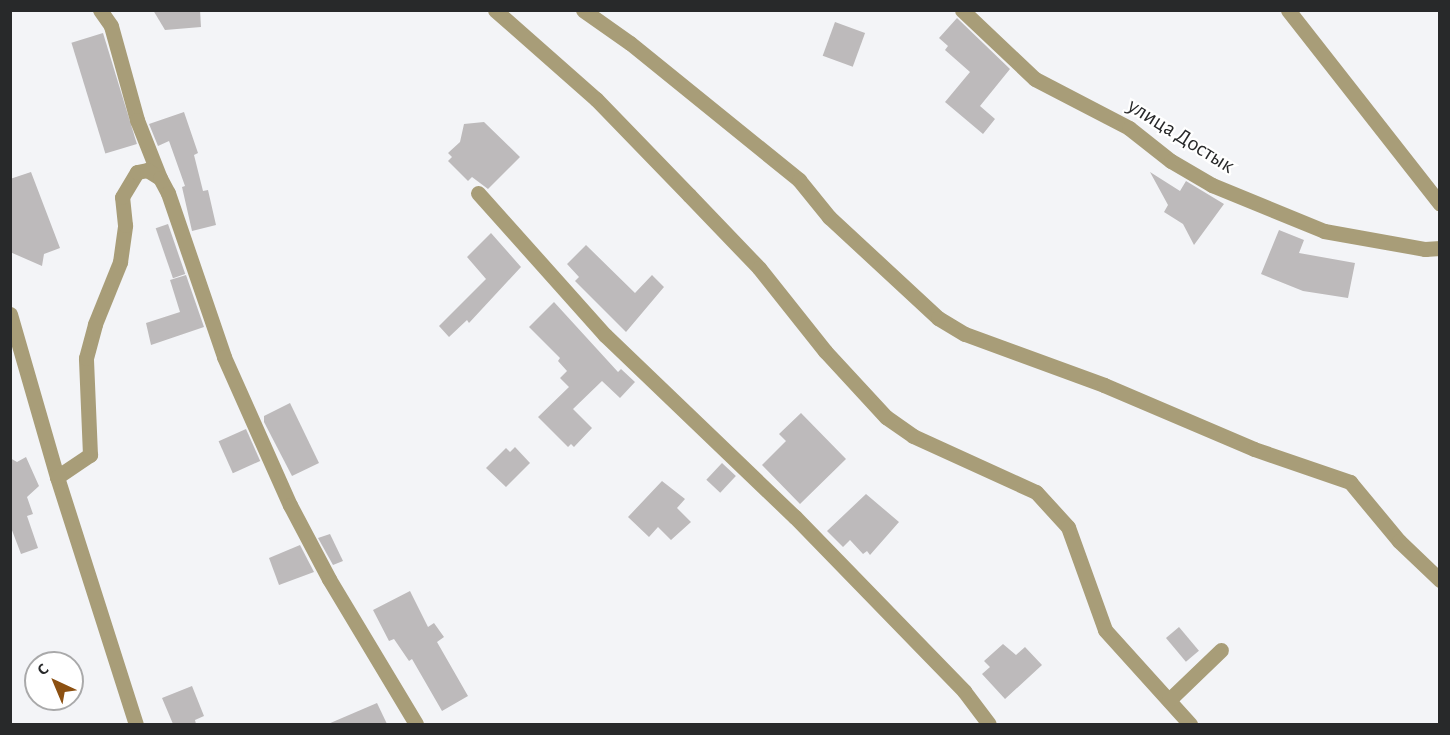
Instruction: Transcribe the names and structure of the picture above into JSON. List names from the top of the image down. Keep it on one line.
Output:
{"streets":{"street":["улица Достык"]},"north":"top left"}
